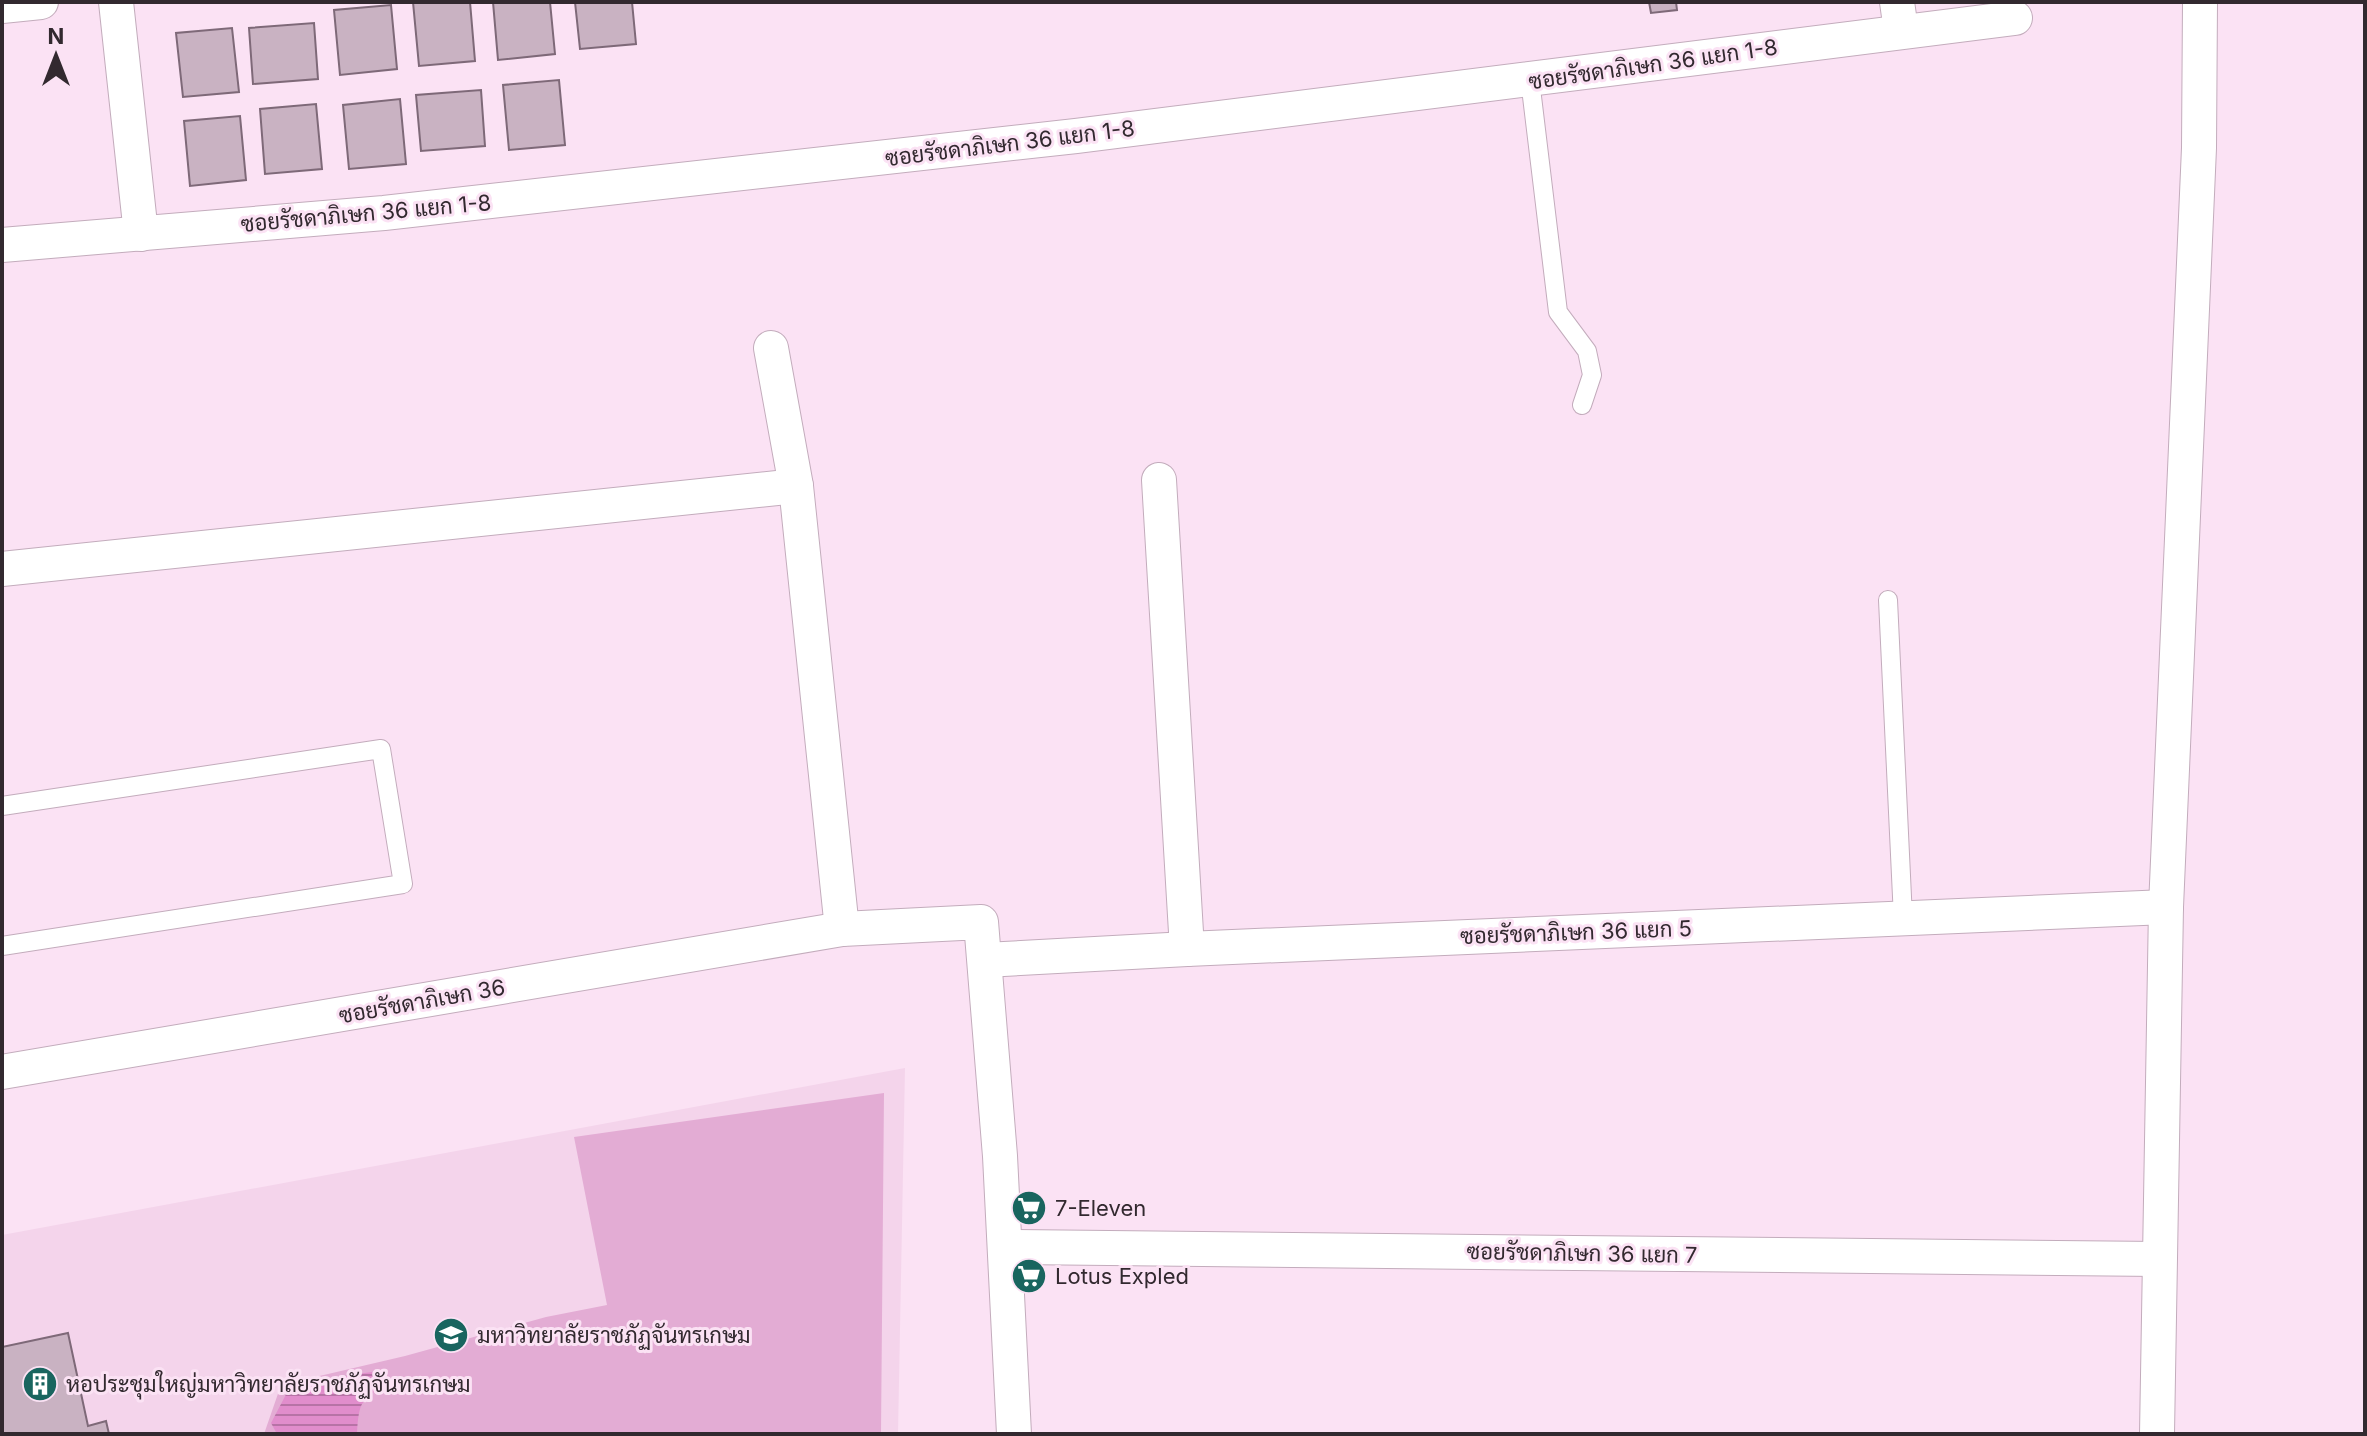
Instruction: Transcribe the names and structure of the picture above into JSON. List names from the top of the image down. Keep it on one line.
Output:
{"streets":{"street":["ซอยรัชดาภิเษก 36 แยก 1-8","ซอยรัชดาภิเษก 36 แยก 5","ซอยรัชดาภิเษก 36","ซอยรัชดาภิเษก 36 แยก 7"]},"crossings":[["ซอยรัชดาภิเษก 36 แยก 5","ซอยรัชดาภิเษก 36"]],"places":{"supermarket":["7-Eleven","Lotus Expled"],"school or university":["มหาวิทยาลัยราชภัฏจันทรเกษม"],"building":["หอประชุมใหญ่มหาวิทยาลัยราชภัฏจันทรเกษม"]},"north":"top"}
